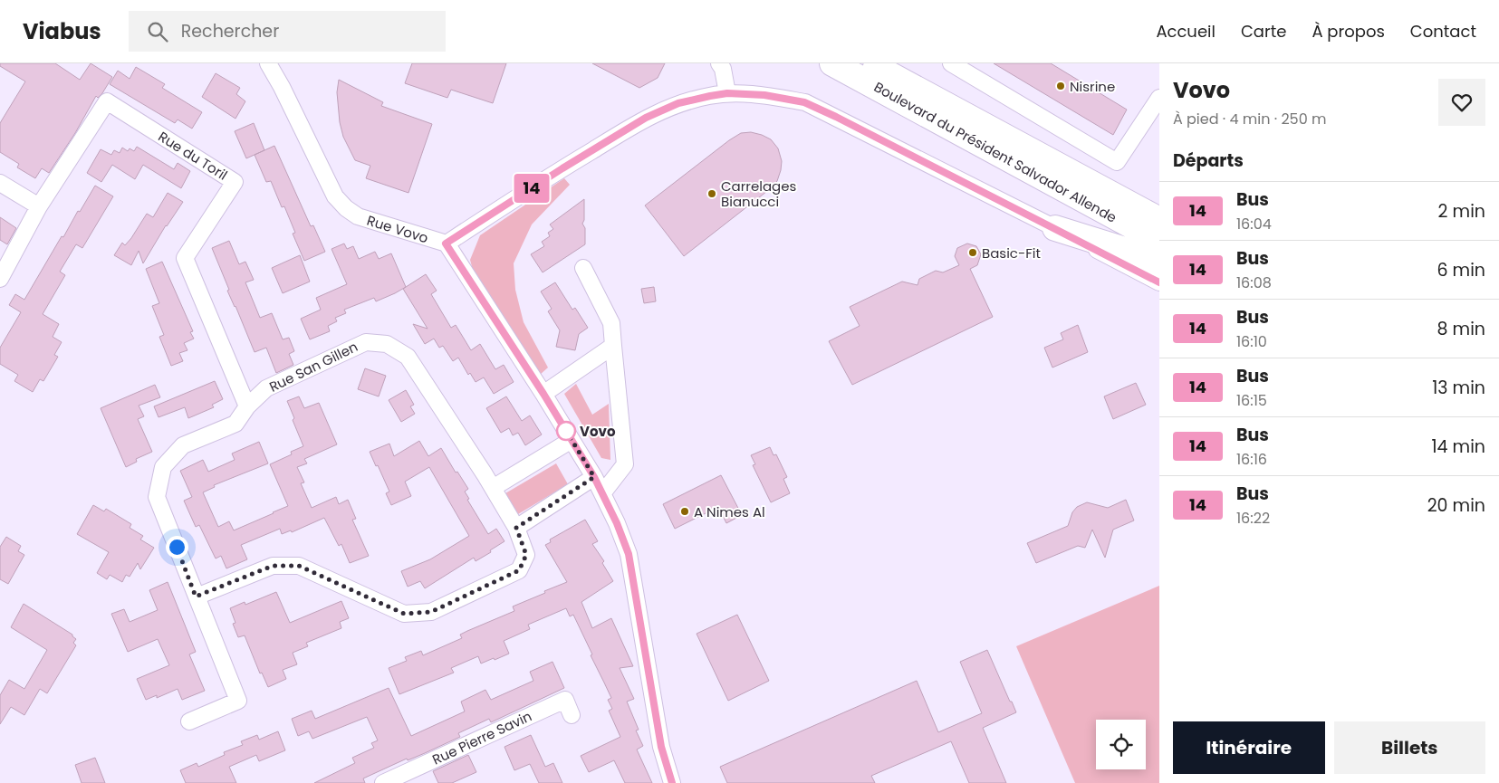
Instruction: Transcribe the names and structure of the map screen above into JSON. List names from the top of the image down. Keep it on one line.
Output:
{"streets":{"main road":["Boulevard du Président Salvador Allende"],"street":["Rue du Toril","Rue Vovo","Rue San Gillen","Rue Pierre Savin"]},"crossings":[["Rue du Toril","Rue San Gillen"]],"places":["Nisrine","Carrelages Bianucci","Basic-Fit","Vovo","A Nimes Al"],"lines":["bus line 14"],"page":{"header":"Viabus","search":"Rechercher","nav":["Accueil","Carte","À propos","Contact"],"on_map":"14","heading":[["Vovo","À pied · 4 min · 250 m"],"Départs"],"list":[{"mark":"14","name":"Bus","note":"16:04","value":"2 min"},{"mark":"14","name":"Bus","note":"16:08","value":"6 min"},{"mark":"14","name":"Bus","note":"16:10","value":"8 min"},{"mark":"14","name":"Bus","note":"16:15","value":"13 min"},{"mark":"14","name":"Bus","note":"16:16","value":"14 min"},{"mark":"14","name":"Bus","note":"16:22","value":"20 min"}],"buttons":["Itinéraire","Billets"]}}
